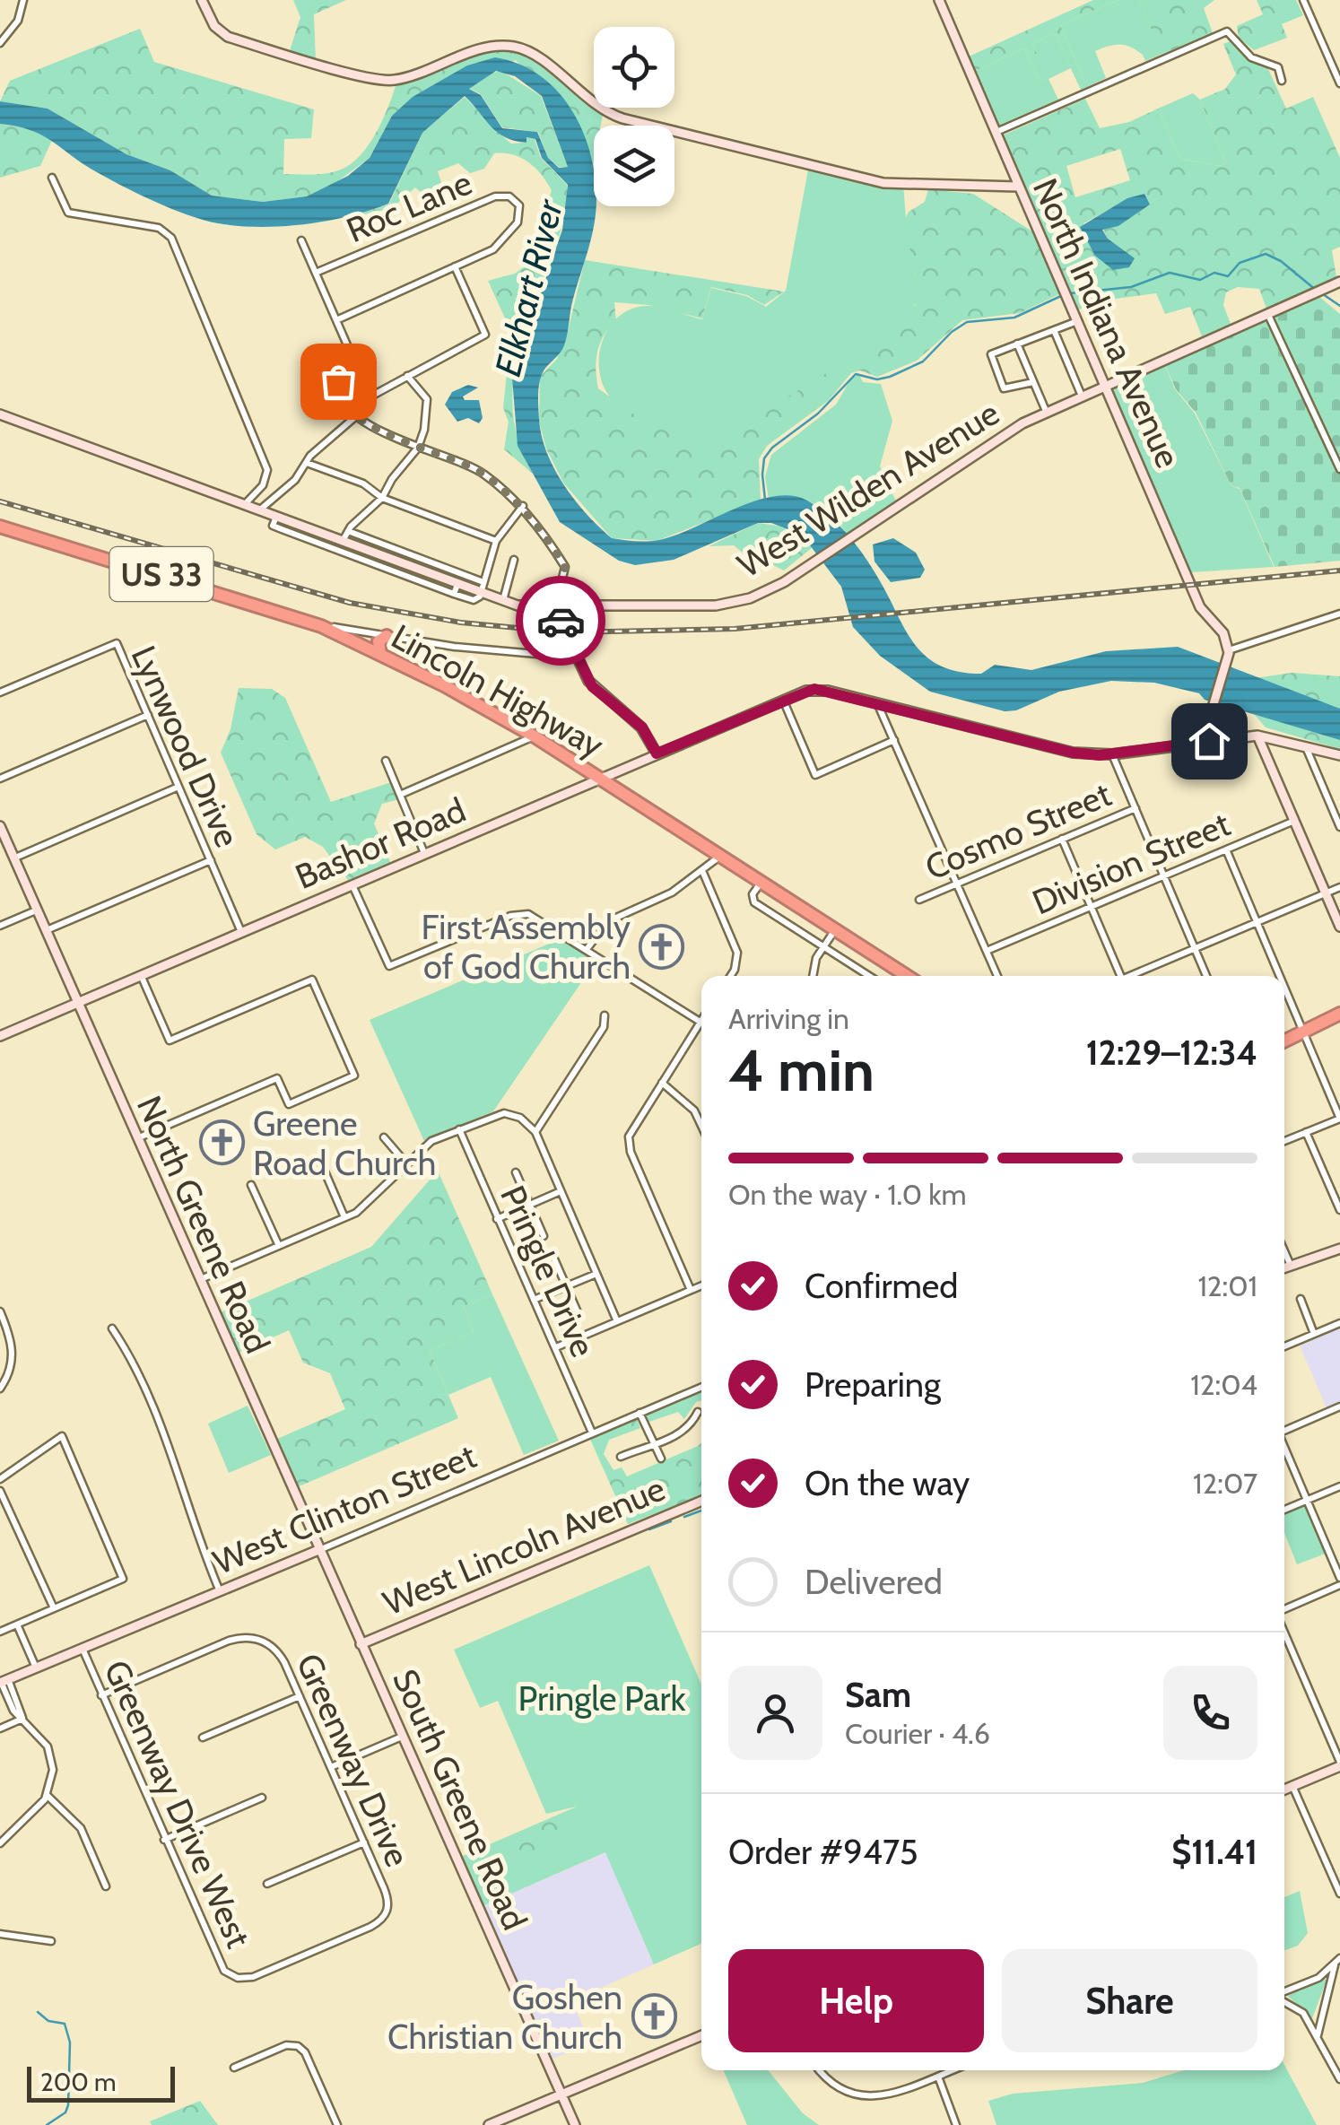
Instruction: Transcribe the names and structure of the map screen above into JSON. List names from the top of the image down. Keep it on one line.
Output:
{"streets":{"highway":["US 33","Lincoln Highway"],"street":["Roc Lane","North Indiana Avenue","West Wilden Avenue","Lynwood Drive","Cosmo Street","Bashor Road","Division Street","North Greene Road","Pringle Drive","West Clinton Street","West Lincoln Avenue","Greenway Drive","South Greene Road","Greenway Drive West"]},"crossings":[["North Indiana Avenue","West Wilden Avenue"],["US 33","Lincoln Highway"],["Lincoln Highway","Bashor Road"],["Lynwood Drive","Bashor Road"],["Bashor Road","North Greene Road"],["North Greene Road","West Clinton Street"],["North Greene Road","West Lincoln Avenue"],["North Greene Road","South Greene Road"],["Pringle Drive","West Clinton Street"],["West Clinton Street","Greenway Drive West"],["West Lincoln Avenue","South Greene Road"],["Greenway Drive","Greenway Drive West"]],"water":["Elkhart River"],"parks":["Pringle Park"],"places":{"church":["First Assembly of God Church","Greene Road Church","Goshen Christian Church"]},"scale_bar":"200 m","page":{"heading":["4 min","Arriving in","12:29–12:34"],"panel":["Sam","Courier · 4.6","Order #9475","$11.41"],"bar":"On the way · 1.0 km","list":[["Confirmed","12:01"],["Preparing","12:04"],["On the way","12:07"],"Delivered"],"buttons":["Help","Share"],"scale":"200 m"}}
